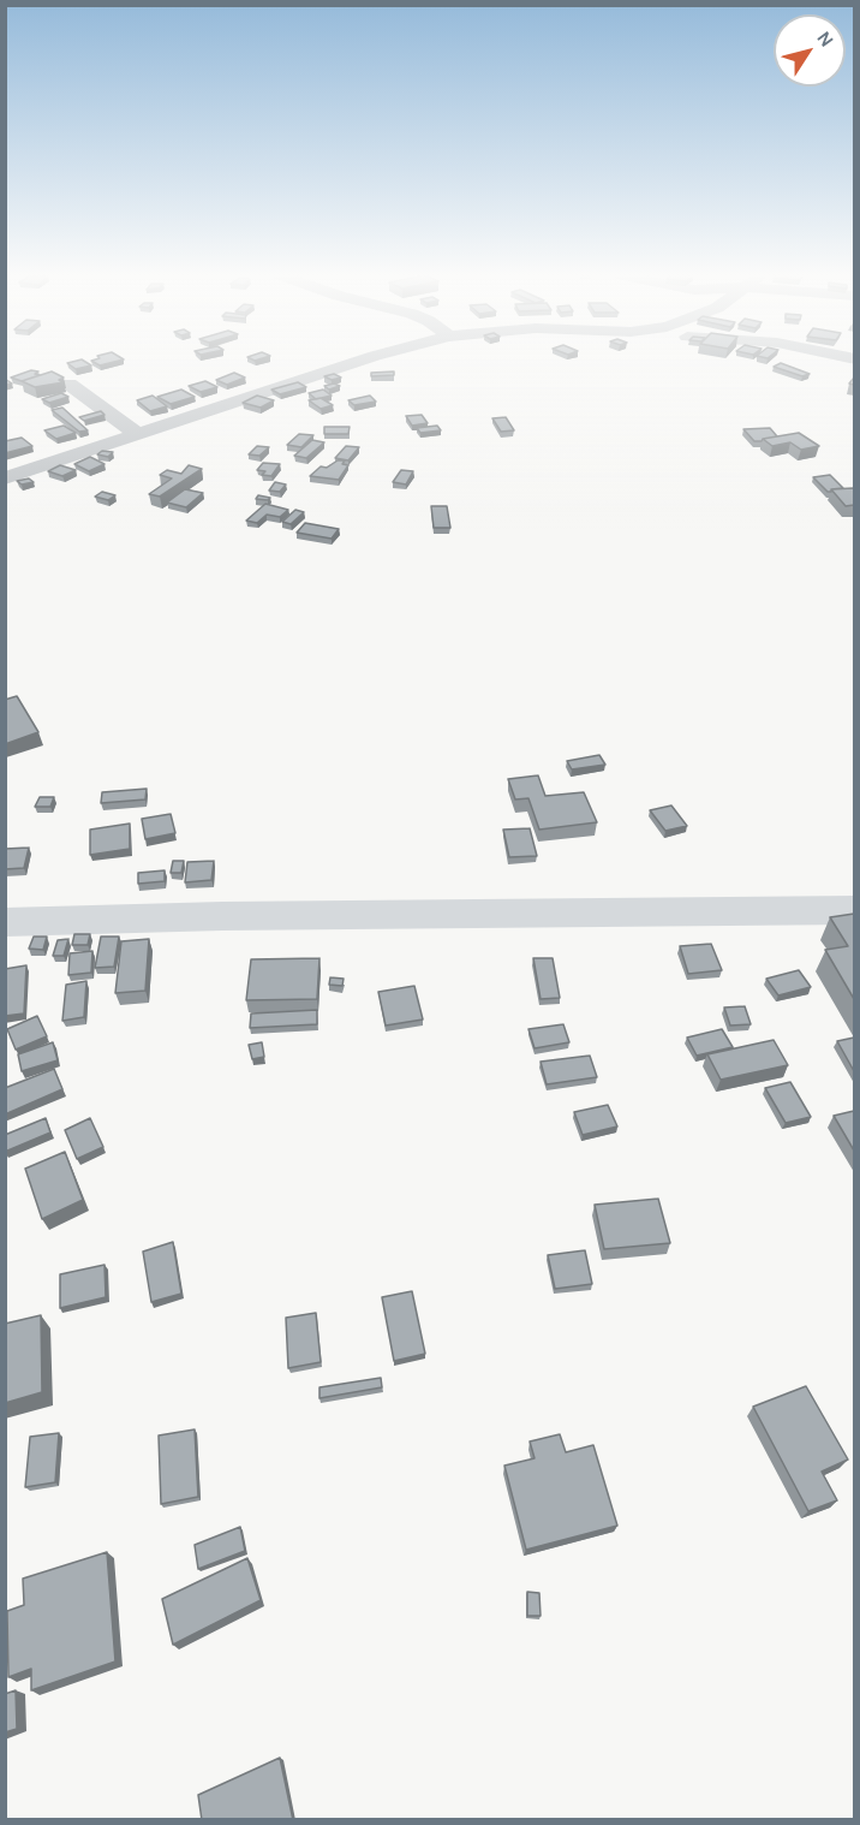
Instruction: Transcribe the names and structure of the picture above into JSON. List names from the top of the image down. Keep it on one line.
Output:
{"north":"top right"}
